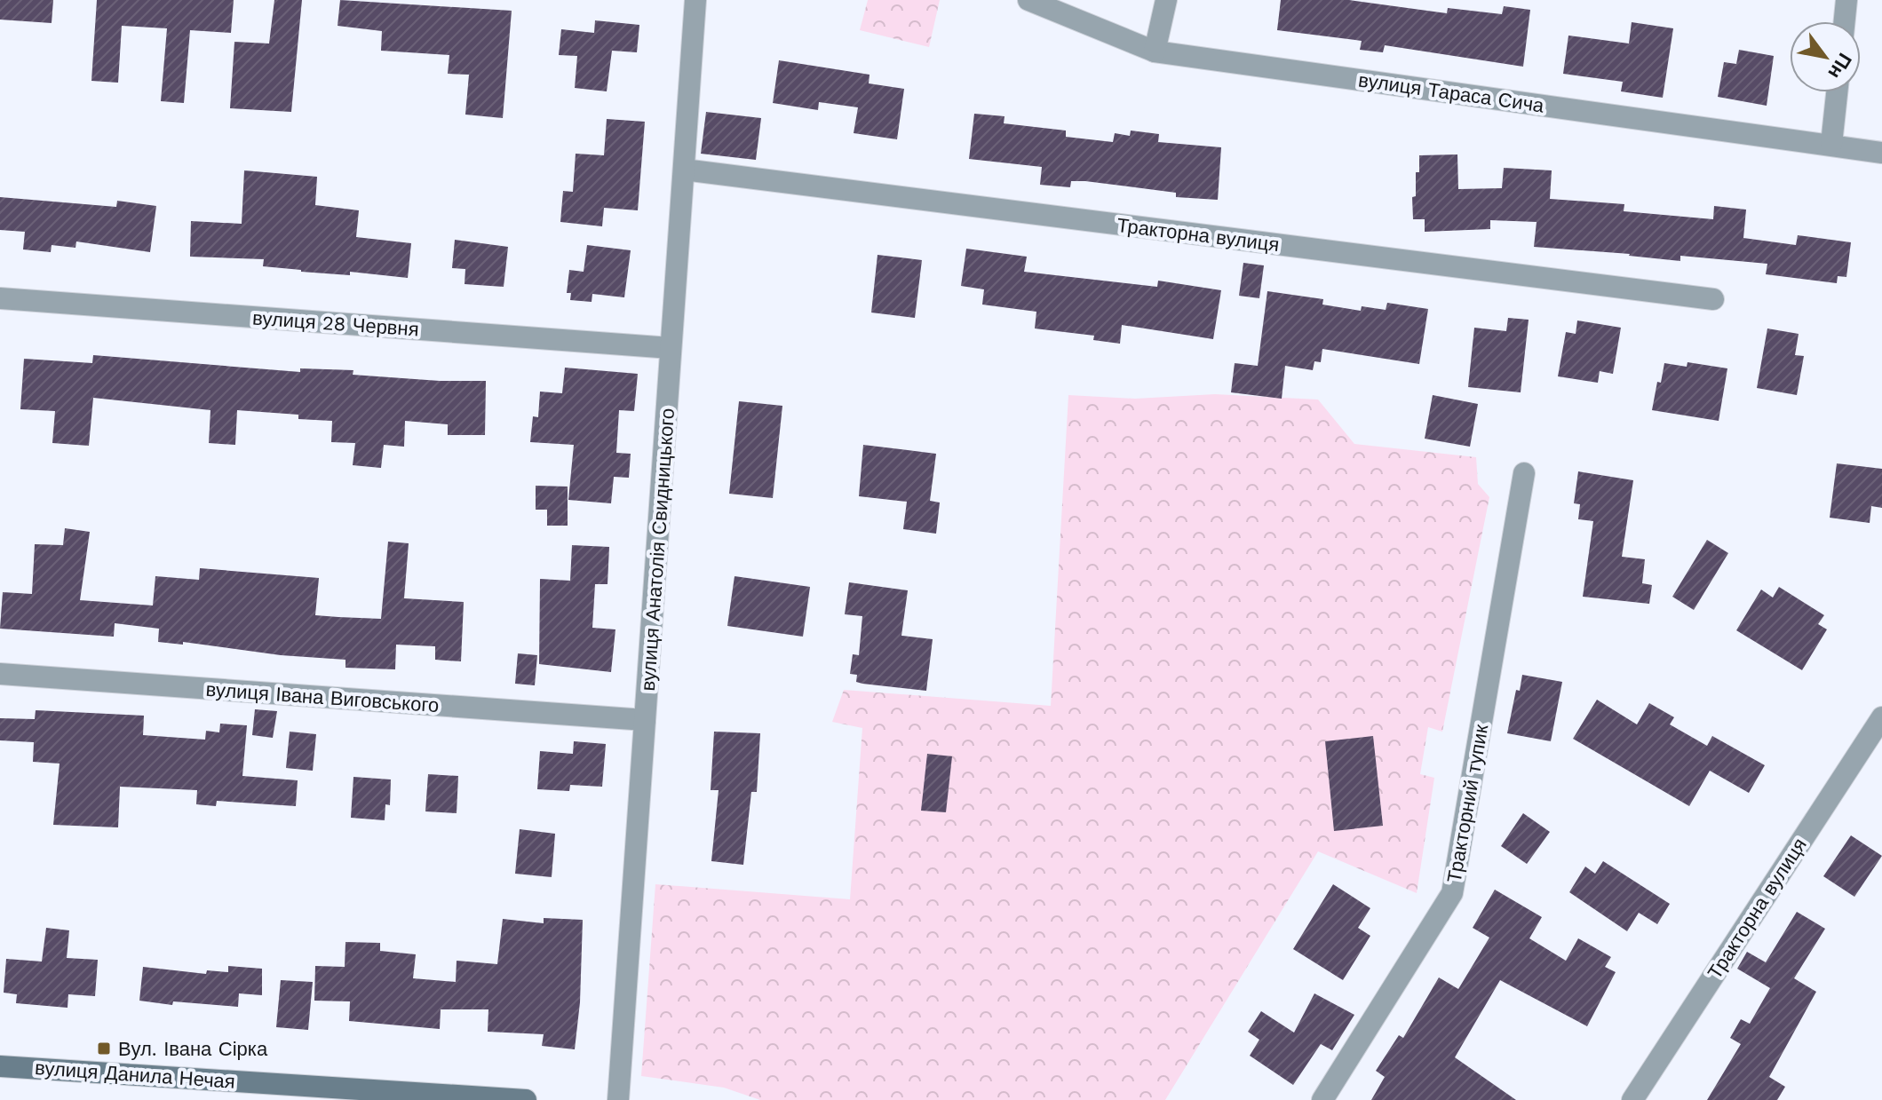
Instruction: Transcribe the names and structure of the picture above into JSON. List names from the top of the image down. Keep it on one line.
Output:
{"streets":{"main road":["вулиця Данила Нечая"],"street":["вулиця Тараса Сича","Тракторна вулиця","вулиця 28 Червня","вулиця Анатолія Свидницького","вулиця Івана Виговського","Тракторний тупик"]},"crossings":[["Тракторна вулиця","вулиця Анатолія Свидницького"],["вулиця 28 Червня","вулиця Анатолія Свидницького"],["вулиця Анатолія Свидницького","вулиця Івана Виговського"]],"places":{"transit":["Вул. Івана Сірка"]},"north":"bottom right"}
